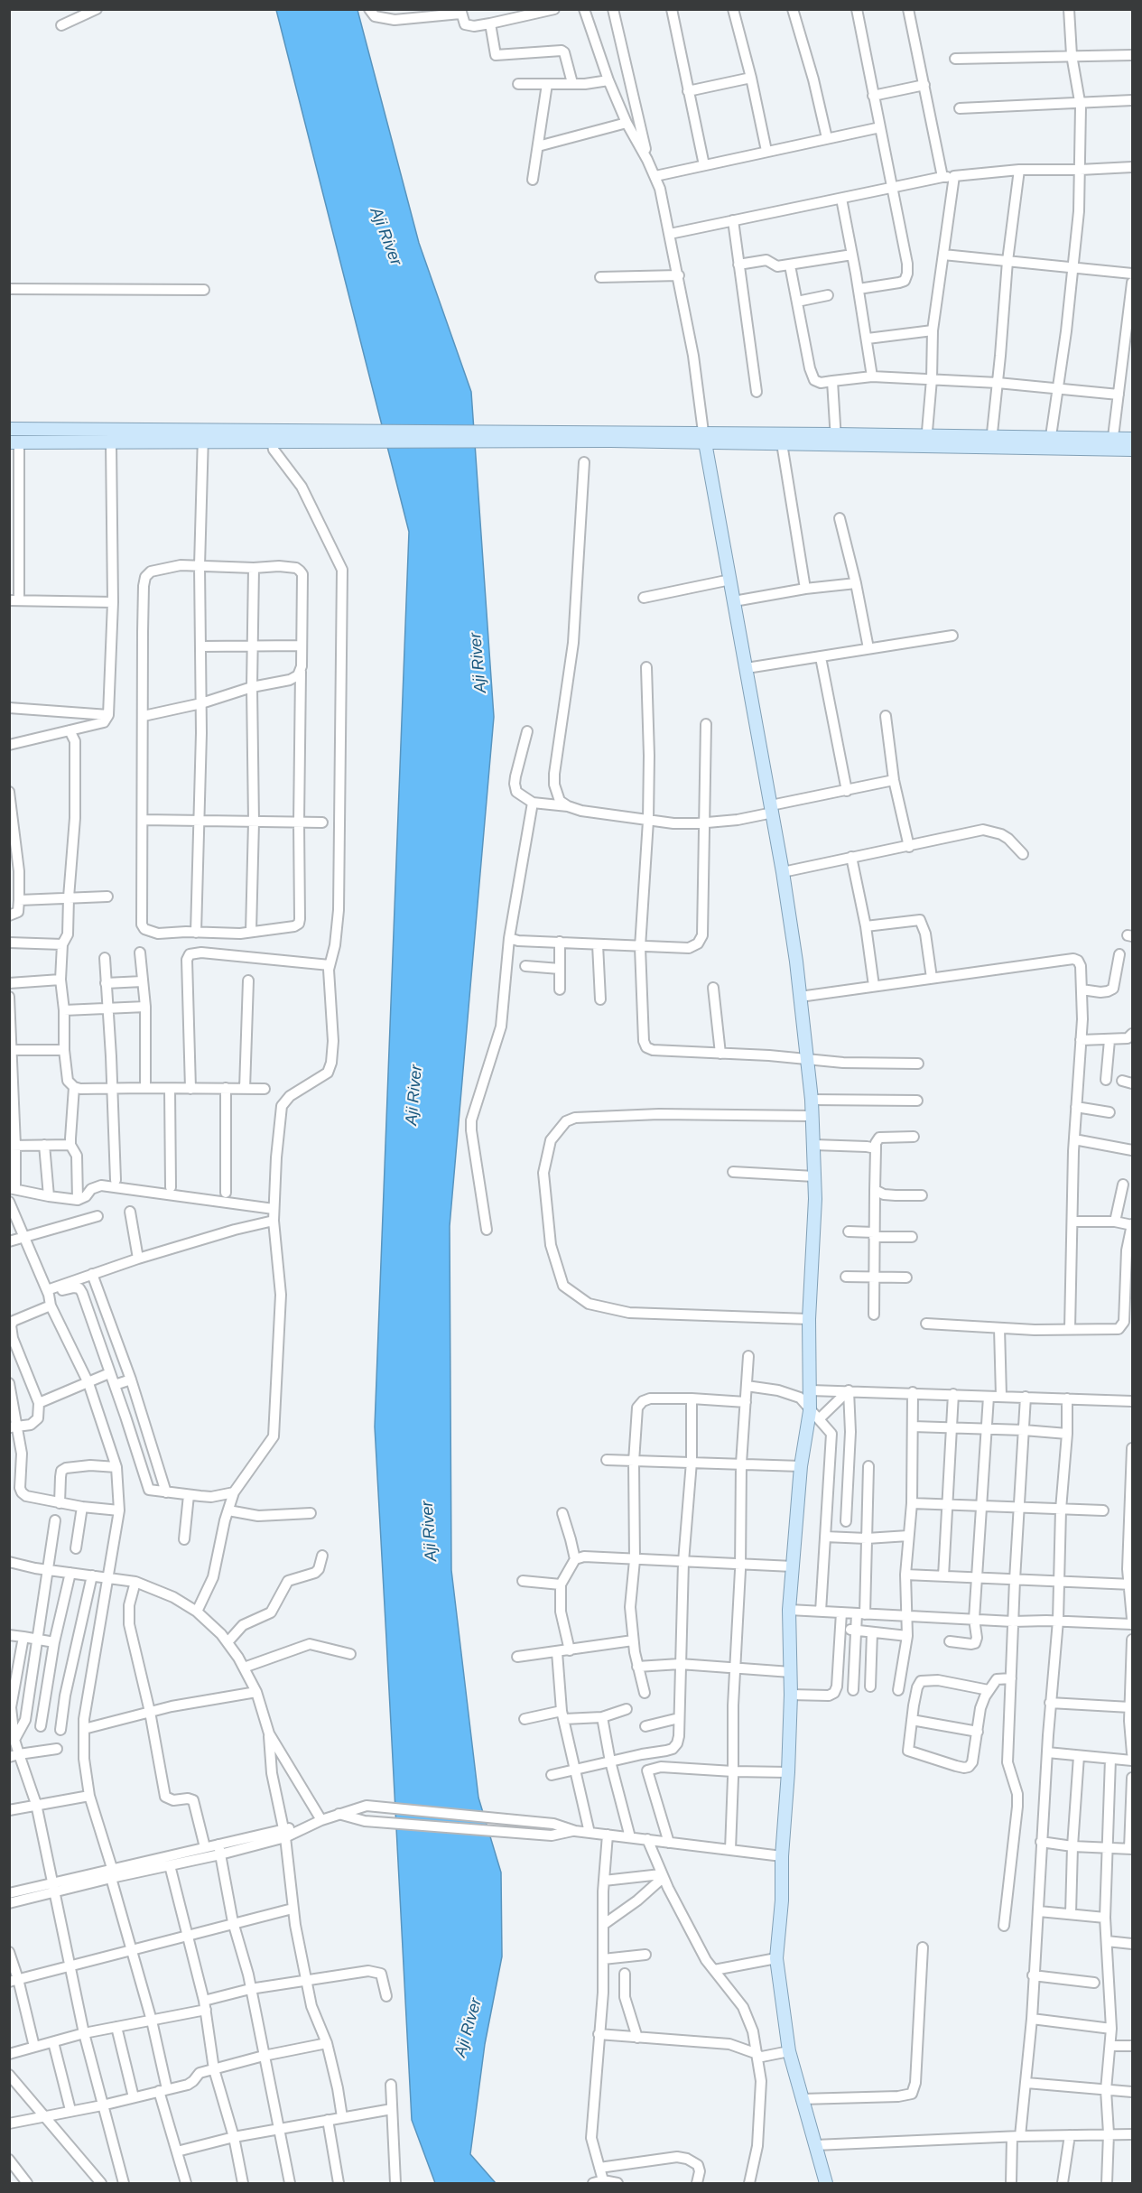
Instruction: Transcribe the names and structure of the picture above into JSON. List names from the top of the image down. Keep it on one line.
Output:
{"water":["Aji River"]}
